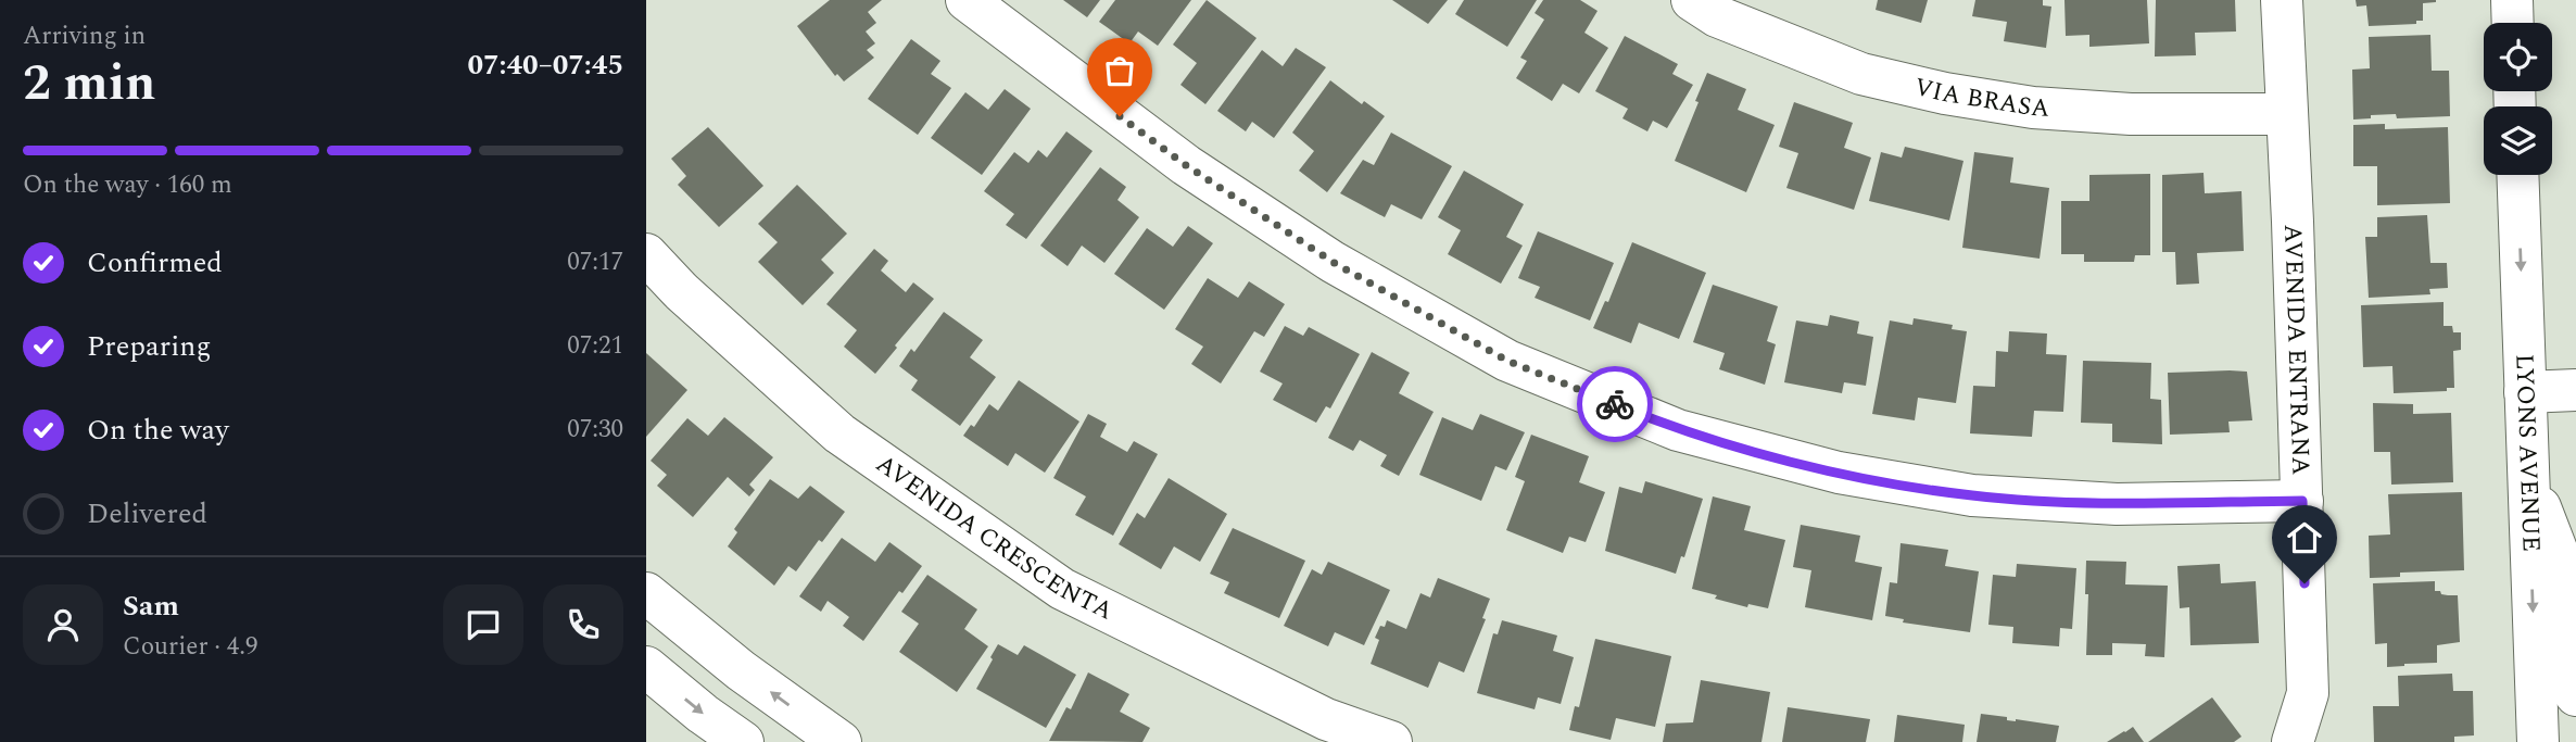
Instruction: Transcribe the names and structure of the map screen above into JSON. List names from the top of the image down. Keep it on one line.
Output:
{"streets":{"street":["VIA BRASA","AVENIDA ENTRANA","LYONS AVENUE","AVENIDA CRESCENTA"]},"crossings":[["VIA BRASA","AVENIDA ENTRANA"]],"page":{"heading":["2 min","Arriving in","07:40–07:45"],"panel":["Sam","Courier · 4.9"],"bar":"On the way · 160 m","list":[["Confirmed","07:17"],["Preparing","07:21"],["On the way","07:30"],"Delivered"]}}
